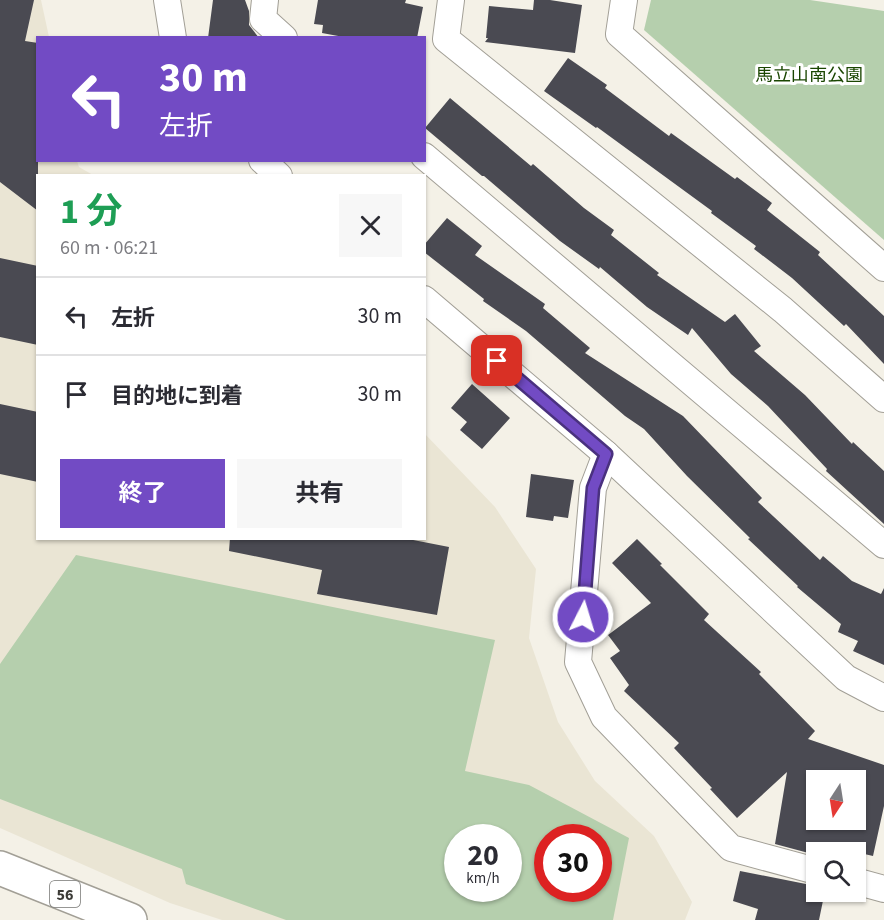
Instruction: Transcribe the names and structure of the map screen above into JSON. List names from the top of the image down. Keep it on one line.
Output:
{"streets":{"main road":["56"]},"parks":["馬立山南公園"],"north":"bottom","page":{"turn":["30 m","左折"],"heading":["1 分","60 m · 06:21"],"list":[{"name":"左折","value":"30 m"},{"name":"目的地に到着","value":"30 m"}],"buttons":["終了","共有"],"speed":"20 km/h","limit":"30"}}
